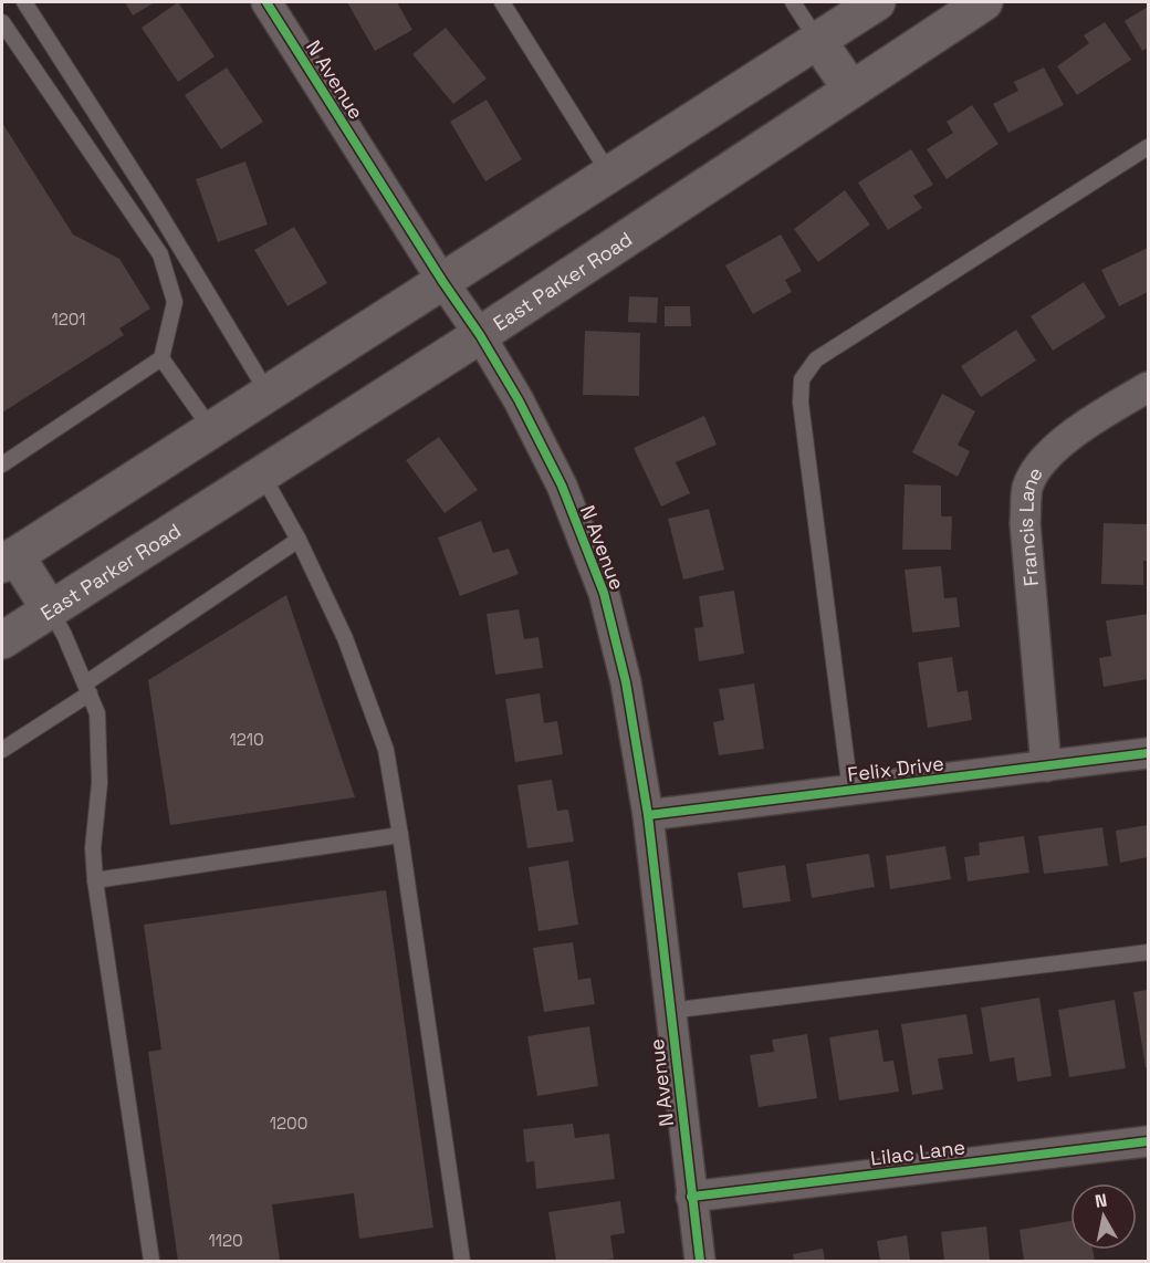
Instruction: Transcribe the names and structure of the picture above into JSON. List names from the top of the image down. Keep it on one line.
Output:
{"streets":{"main road":["East Parker Road"],"street":["N Avenue","Francis Lane","Felix Drive","Lilac Lane"]},"crossings":[["N Avenue","East Parker Road"],["N Avenue","Felix Drive"],["N Avenue","Lilac Lane"],["Francis Lane","Felix Drive"]],"house_numbers":["1201","1210","1200","1120"],"north":"top"}
